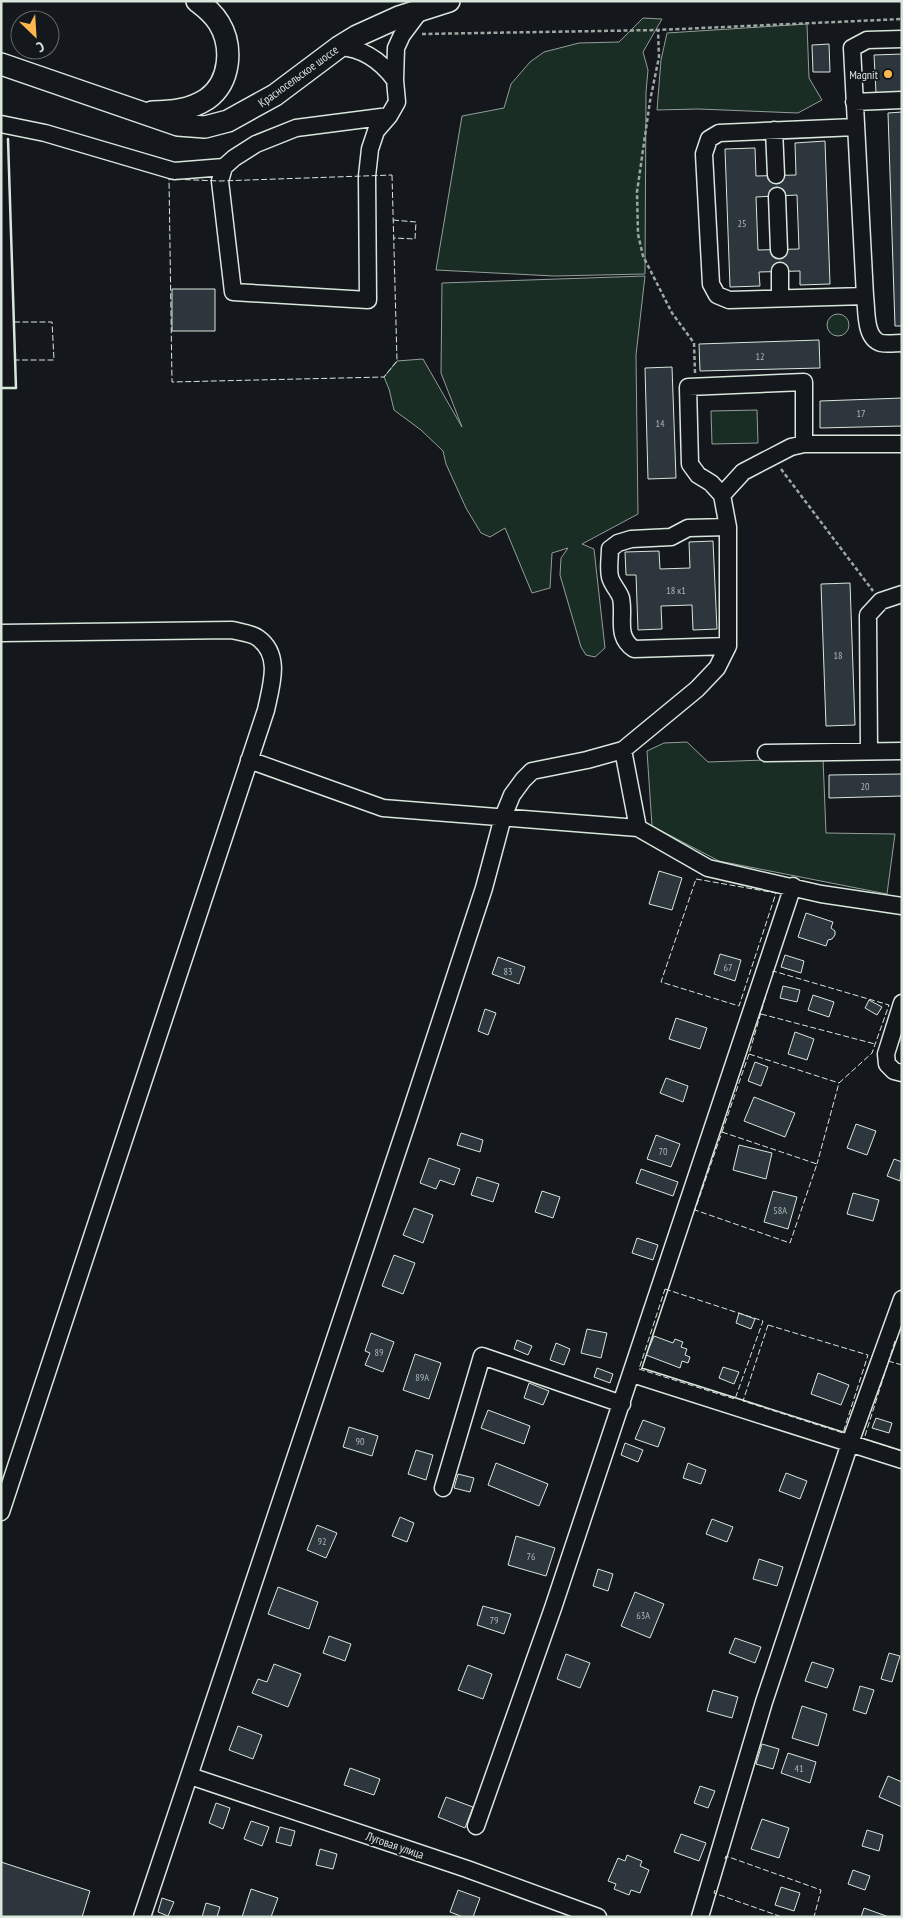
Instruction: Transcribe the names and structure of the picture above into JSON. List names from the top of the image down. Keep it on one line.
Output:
{"streets":{"main road":["Красносельское шоссе"],"street":["Луговая улица"]},"places":["Magnit"],"house_numbers":["25","12","17","14","18 к1","18","20","67","83","70","58А","89","89А","90","92","76","63А","79","41"],"north":"bottom right"}
